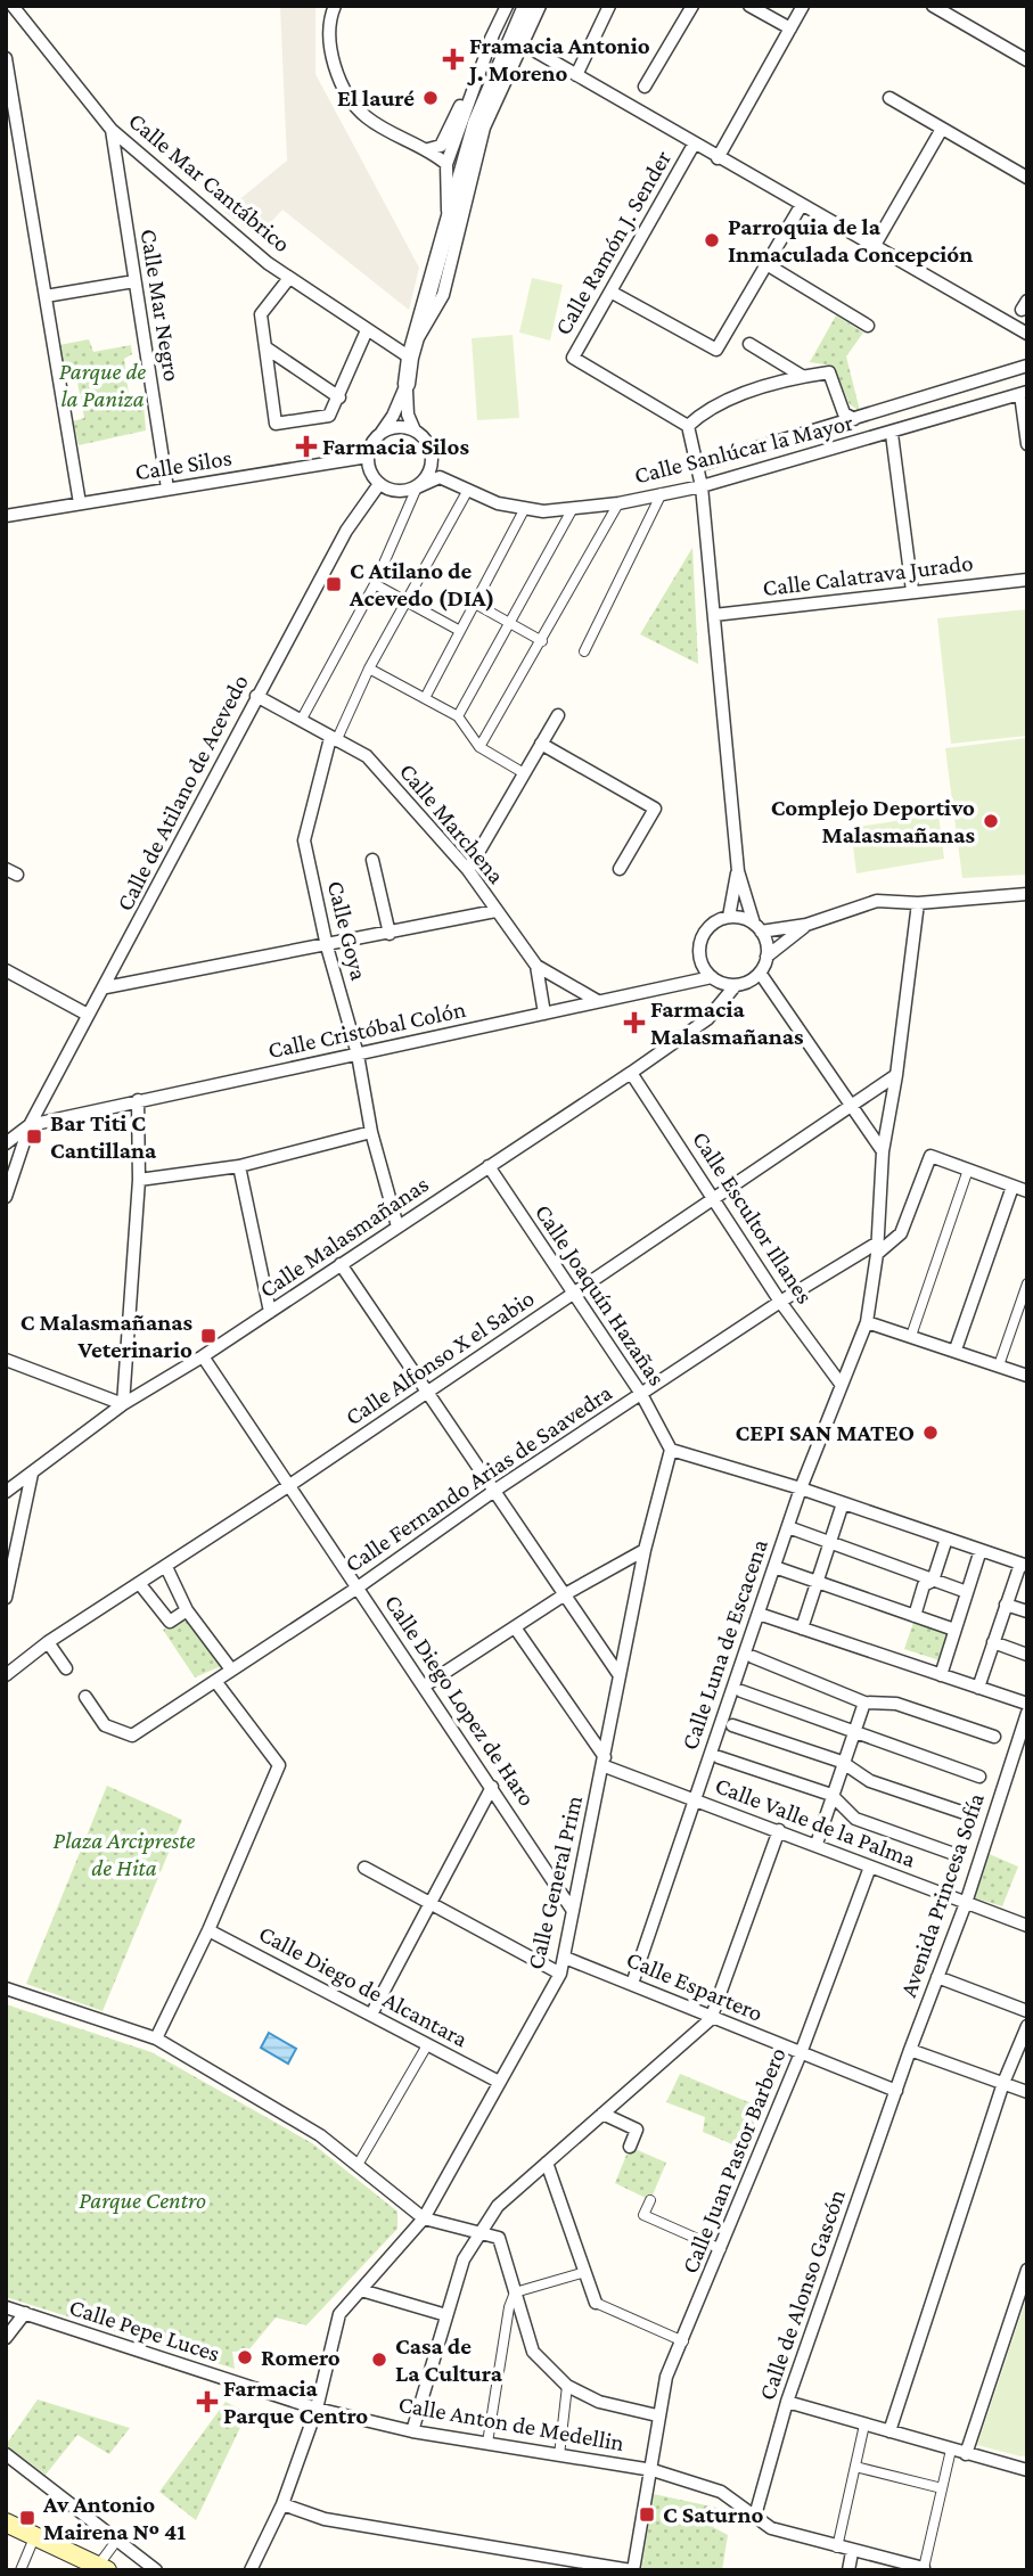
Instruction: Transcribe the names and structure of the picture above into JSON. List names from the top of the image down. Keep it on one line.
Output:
{"streets":{"street":["Calle Mar Cantábrico","Calle Ramón J. Sender","Calle Mar Negro","Calle Sanlúcar la Mayor","Calle Silos","Calle Calatrava Jurado","Calle de Atilano de Acevedo","Calle Marchena","Calle Goya","Calle Cristóbal Colón","Calle Escultor Illanes","Calle Malasmañanas","Calle Joaquín Hazañas","Calle Alfonso X el Sabio","Calle Fernando Arias de Saavedra","Calle Luna de Escacena","Calle Diego Lopez de Haro","Calle Valle de la Palma","Calle General Prim","Avenida Princesa Sofía","Calle Diego de Alcantara","Calle Espartero","Calle Juan Pastor Barbero","Calle de Alonso Gascón","Calle Pepe Luces","Calle Anton de Medellin"]},"crossings":[["Calle Mar Cantábrico","Calle Mar Negro"],["Calle Mar Negro","Calle Silos"],["Calle Sanlúcar la Mayor","Calle Silos"],["Calle Sanlúcar la Mayor","Calle de Atilano de Acevedo"],["Calle Silos","Calle de Atilano de Acevedo"],["Calle de Atilano de Acevedo","Calle Marchena"],["Calle de Atilano de Acevedo","Calle Cristóbal Colón"],["Calle Marchena","Calle Goya"],["Calle Marchena","Calle Cristóbal Colón"],["Calle Goya","Calle Cristóbal Colón"],["Calle Goya","Calle Malasmañanas"],["Calle Cristóbal Colón","Calle Malasmañanas"],["Calle Escultor Illanes","Calle Malasmañanas"],["Calle Escultor Illanes","Calle Alfonso X el Sabio"],["Calle Escultor Illanes","Calle Fernando Arias de Saavedra"],["Calle Escultor Illanes","Calle Luna de Escacena"],["Calle Malasmañanas","Calle Joaquín Hazañas"],["Calle Malasmañanas","Calle Diego Lopez de Haro"],["Calle Joaquín Hazañas","Calle Alfonso X el Sabio"],["Calle Joaquín Hazañas","Calle Fernando Arias de Saavedra"],["Calle Joaquín Hazañas","Calle General Prim"],["Calle Alfonso X el Sabio","Calle Luna de Escacena"],["Calle Alfonso X el Sabio","Calle Diego Lopez de Haro"],["Calle Fernando Arias de Saavedra","Calle Luna de Escacena"],["Calle Fernando Arias de Saavedra","Calle Diego Lopez de Haro"],["Calle Luna de Escacena","Calle Valle de la Palma"],["Calle Luna de Escacena","Calle Espartero"],["Calle Diego Lopez de Haro","Calle General Prim"],["Calle Valle de la Palma","Calle General Prim"],["Calle Valle de la Palma","Avenida Princesa Sofía"],["Calle Valle de la Palma","Calle Juan Pastor Barbero"],["Calle General Prim","Calle Diego de Alcantara"],["Calle General Prim","Calle Espartero"],["Calle General Prim","Calle Pepe Luces"],["Calle General Prim","Calle Anton de Medellin"],["Avenida Princesa Sofía","Calle Espartero"],["Avenida Princesa Sofía","Calle de Alonso Gascón"],["Calle Espartero","Calle Juan Pastor Barbero"],["Calle Espartero","Calle de Alonso Gascón"],["Calle Juan Pastor Barbero","Calle Anton de Medellin"],["Calle de Alonso Gascón","Calle Anton de Medellin"],["Calle Pepe Luces","Calle Anton de Medellin"]],"parks":["Parque de la Paniza","Plaza Arcipreste de Hita","Parque Centro"],"places":{"health":["Framacia Antonio J. Moreno","Farmacia Silos","Farmacia Malasmañanas","Farmacia Parque Centro"],"other":["El lauré","Parroquia de la Inmaculada Concepción","Complejo Deportivo Malasmañanas","CEPI SAN MATEO","Romero","Casa de La Cultura"],"transit":["C Atilano de Acevedo (DIA)","Bar Titi C Cantillana","C Malasmañanas Veterinario","C Saturno","Av Antonio Mairena Nº 41"]}}
